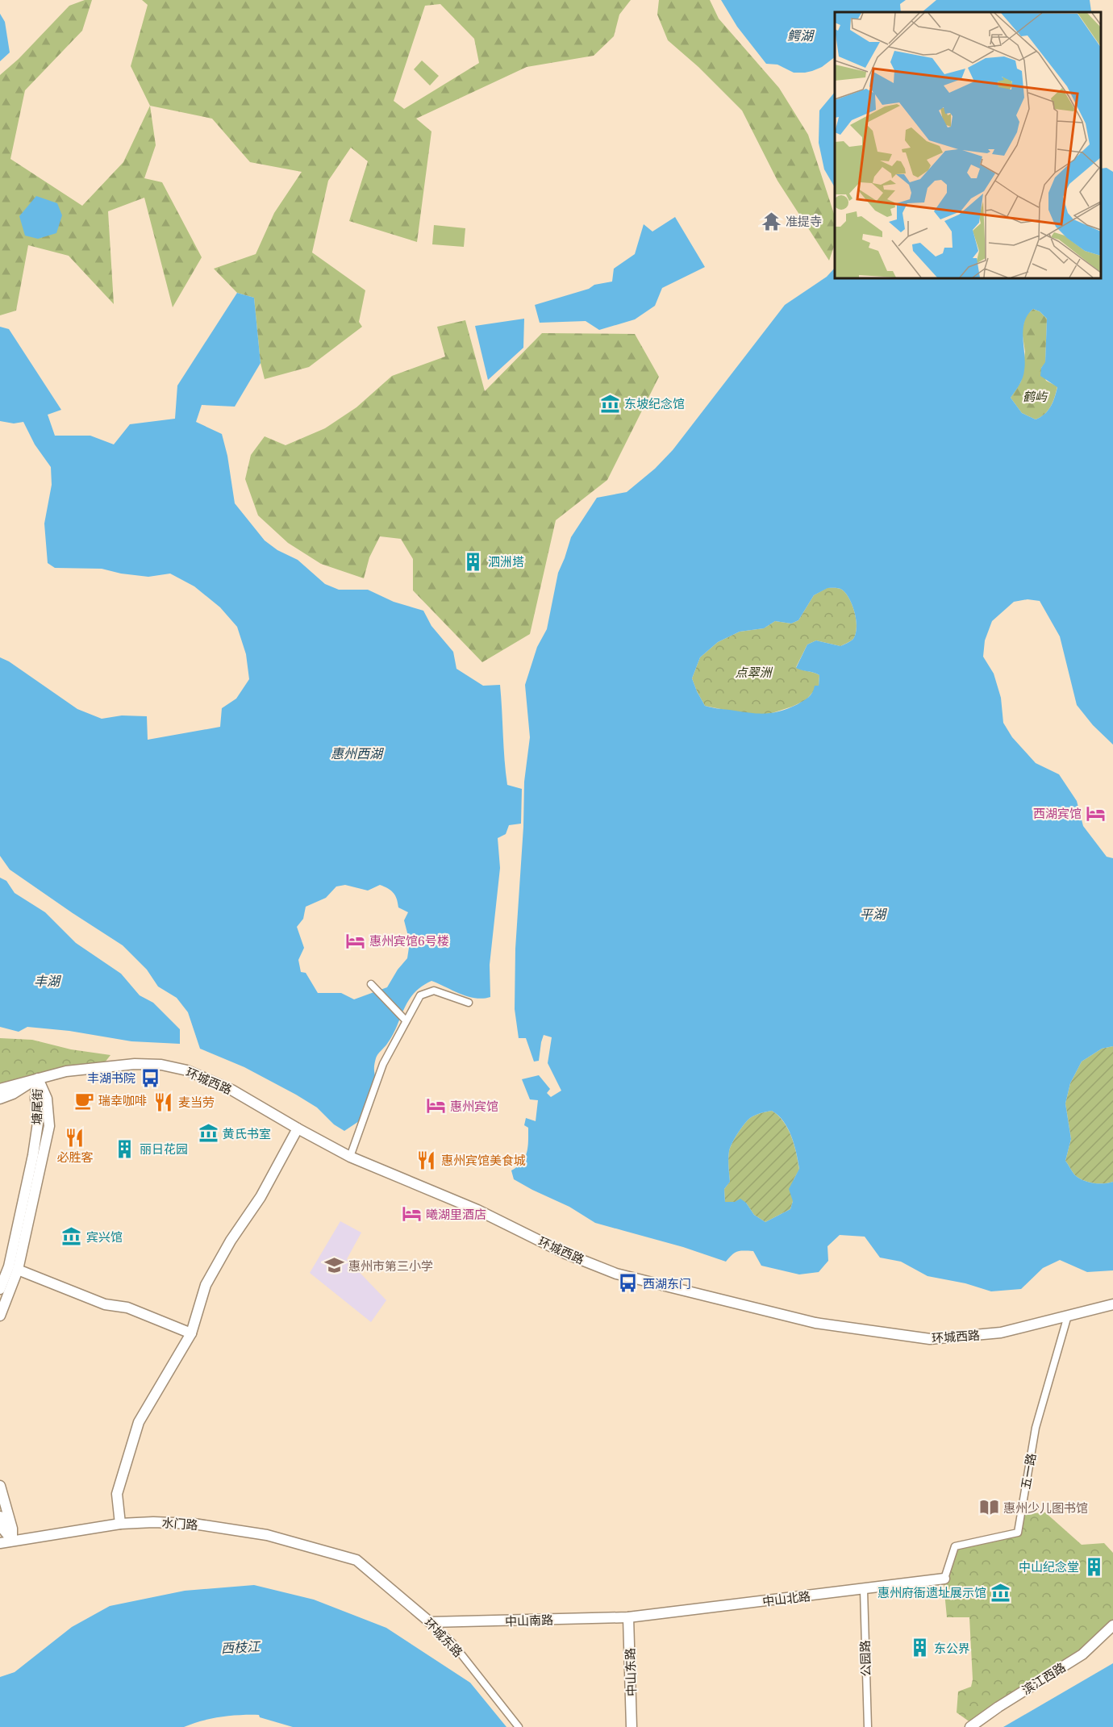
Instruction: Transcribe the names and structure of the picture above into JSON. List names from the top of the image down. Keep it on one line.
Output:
{"streets":{"street":["环城西路","塘尾街","五一路","水门路","中山北路","中山南路","环城东路","公园路","中山东路","滨江西路"]},"crossings":[["环城西路","塘尾街"],["环城西路","五一路"],["五一路","中山北路"],["水门路","环城东路"],["中山北路","中山南路"],["中山北路","公园路"],["中山北路","中山东路"],["中山南路","环城东路"],["中山南路","中山东路"]],"water":["鳄湖","惠州西湖","平湖","丰湖","西枝江"],"parks":["鹤屿","点翠洲"],"places":{"temple":["准提寺"],"museum":["东坡纪念馆","黄氏书室","宾兴馆","惠州府衙遗址展示馆"],"building":["泗洲塔","丽日花园","中山纪念堂","东公界"],"hotel":["西湖宾馆","惠州宾馆6号楼","惠州宾馆","曦湖里酒店"],"bus stop":["丰湖书院","西湖东门"],"cafe":["瑞幸咖啡"],"restaurant":["麦当劳","必胜客","惠州宾馆美食城"],"school or university":["惠州市第三小学"],"library":["惠州少儿图书馆"]}}
